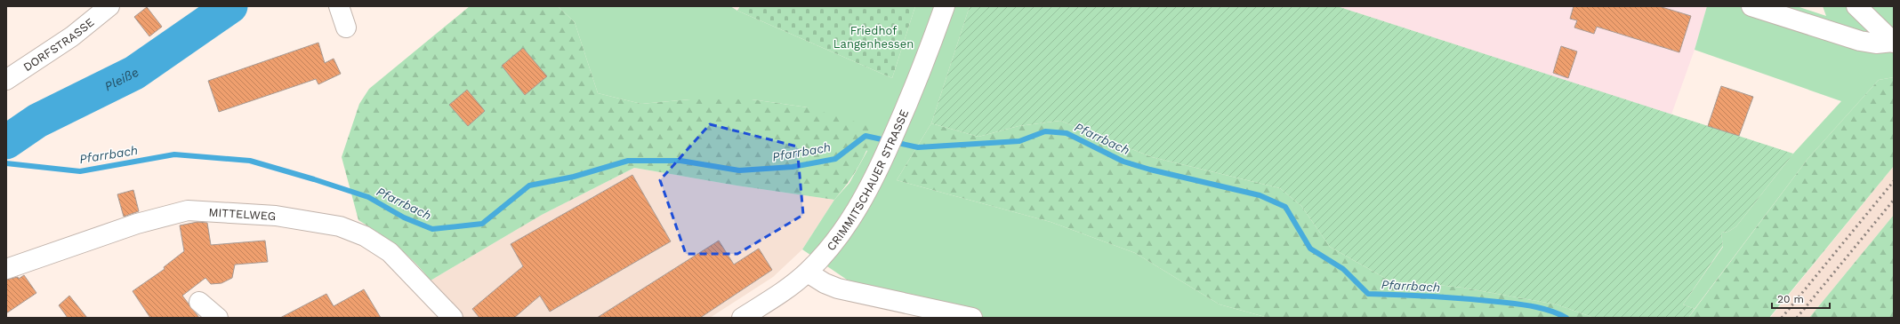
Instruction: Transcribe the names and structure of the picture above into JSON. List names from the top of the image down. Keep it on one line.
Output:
{"streets":{"street":["DORFSTRASSE","CRIMMITSCHAUER STRASSE","MITTELWEG"]},"water":["Pleiße","Pfarrbach"],"parks":["Friedhof Langenhessen"],"scale_bar":"20 m"}
